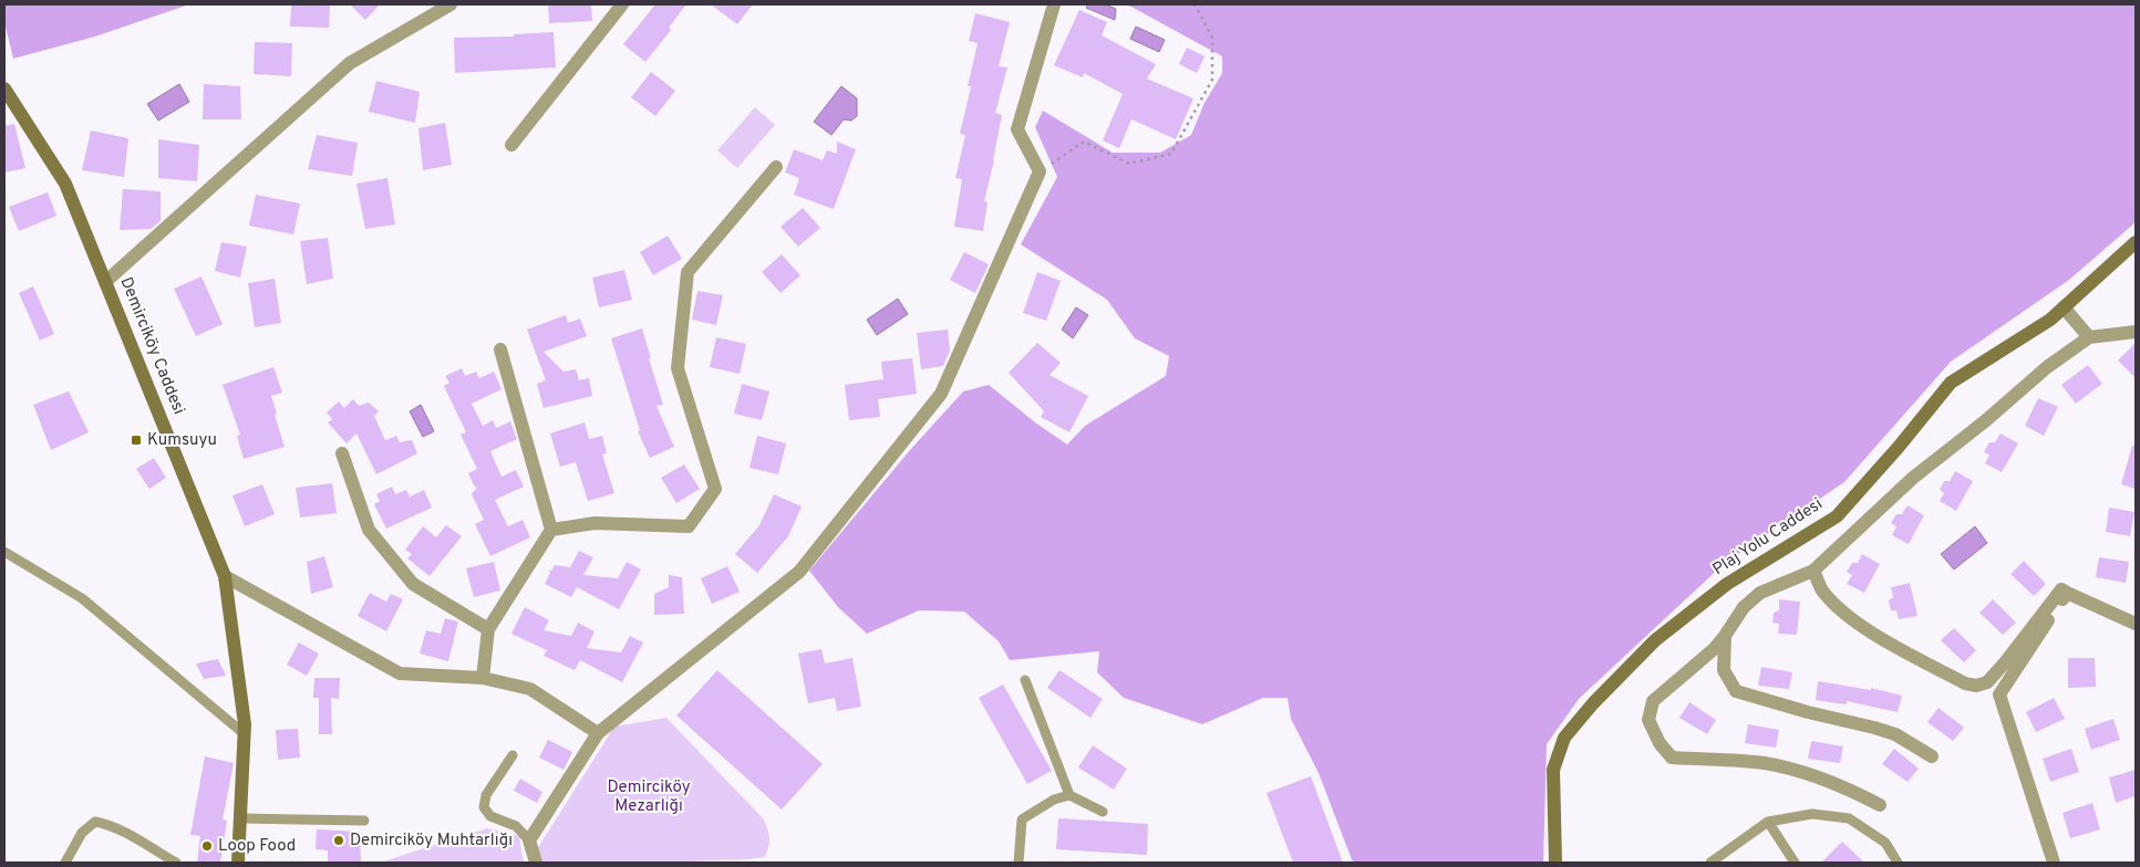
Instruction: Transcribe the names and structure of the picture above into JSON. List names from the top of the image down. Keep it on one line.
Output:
{"streets":{"street":["Demirciköy Caddesi","Plaj Yolu Caddesi"]},"parks":["Demirciköy Mezarlığı"],"places":{"transit":["Kumsuyu"],"other":["Demirciköy Muhtarlığı","Loop Food"]}}
